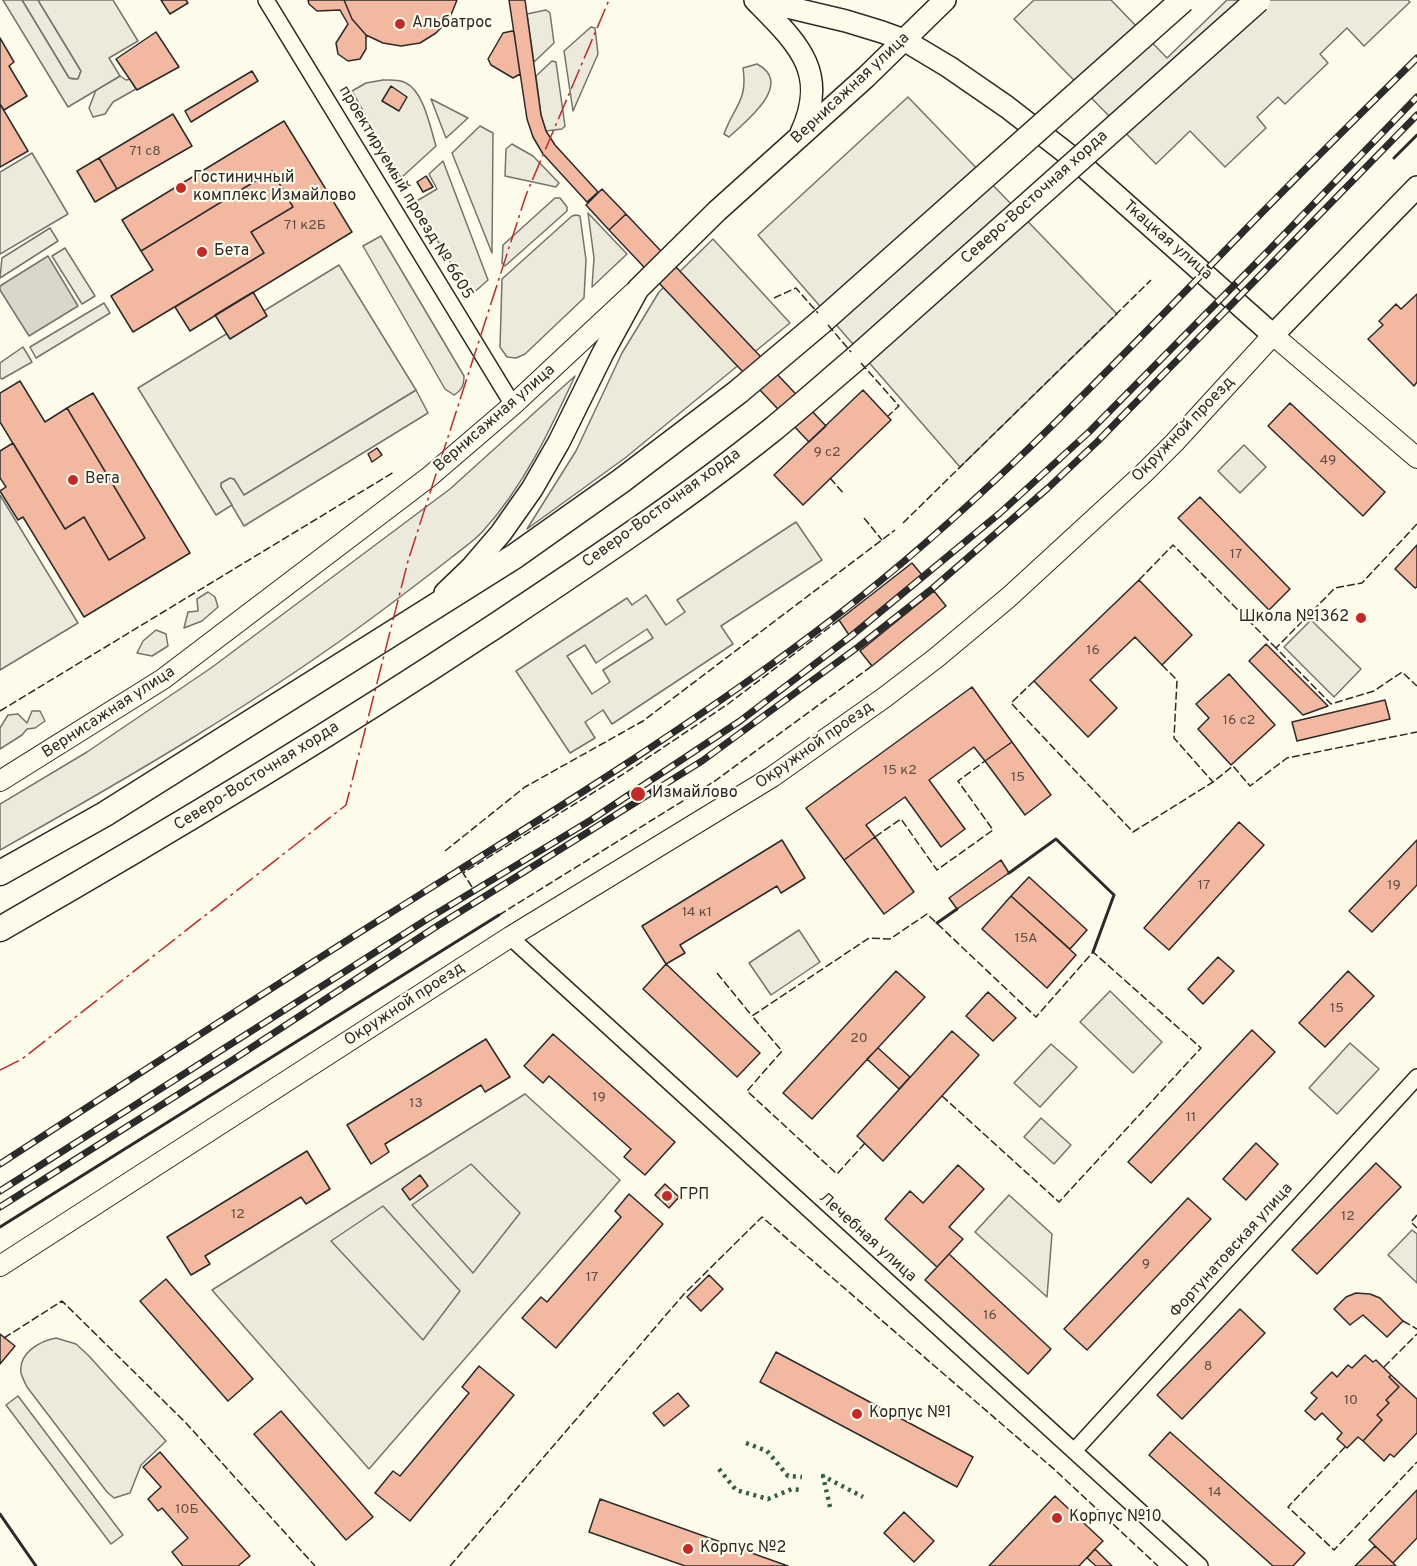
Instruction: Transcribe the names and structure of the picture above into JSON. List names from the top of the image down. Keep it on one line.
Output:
{"streets":{"main road":["Вернисажная улица","Северо-Восточная хорда","Ткацкая улица","Окружной проезд"],"street":["проектируемый проезд № 6605","Лечебная улица","Фортунатовская улица"]},"crossings":[["Вернисажная улица","проектируемый проезд № 6605"],["Вернисажная улица","Ткацкая улица"],["Ткацкая улица","Окружной проезд"],["Окружной проезд","Лечебная улица"],["Лечебная улица","Фортунатовская улица"]],"places":["Альбатрос","Гостиничный комплекс Измайлово","Бета","Вега","Школа №1362","Измайлово","ГРП","Корпус №1","Корпус №10","Корпус №2"],"house_numbers":["71 с8","71 к2Б","9 с2","49","17","16","16 с2","15 к2","15","17","19","14 к1","15А","15","20","19","13","11","12","12","9","17","16","8","10","14","10Б"]}
